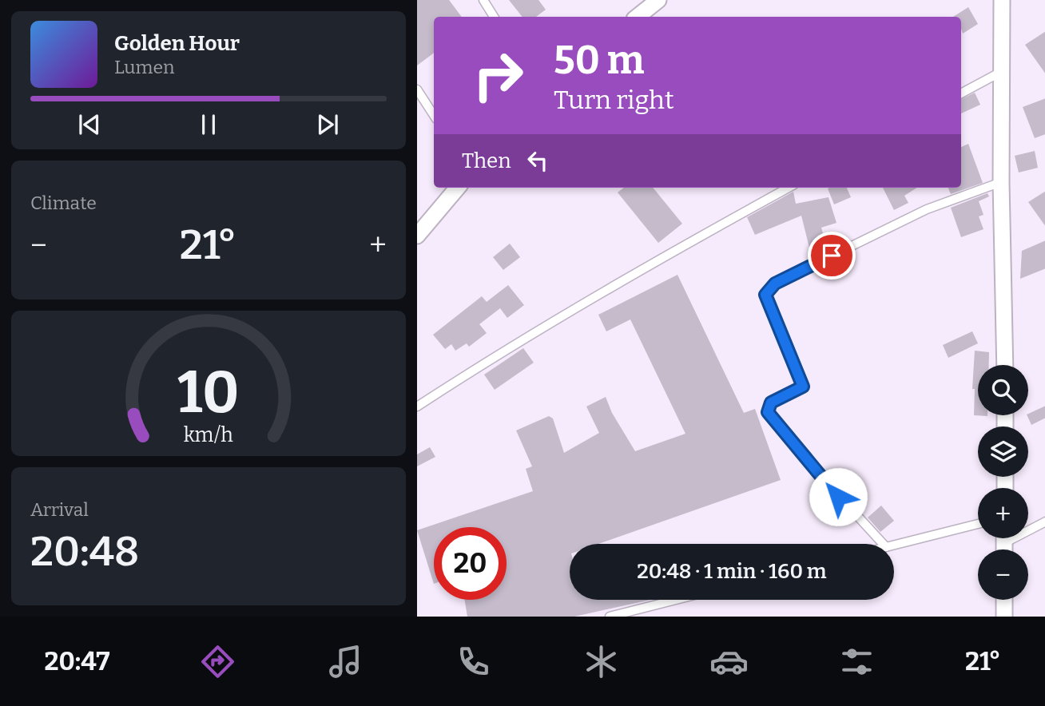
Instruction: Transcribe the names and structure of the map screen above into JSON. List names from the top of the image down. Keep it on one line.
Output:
{"page":{"turn":["50 m","Turn right"],"song":["Golden Hour","Lumen"],"then":"Then","tile":["Climate",["Arrival","20:48"]],"heat":["−","21°","+"],"map_buttons":["+","−"],"limit":"20","trip":"20:48 · 1 min · 160 m","tabs":["20:47","21°"],"gauge":["10","km/h"]}}
